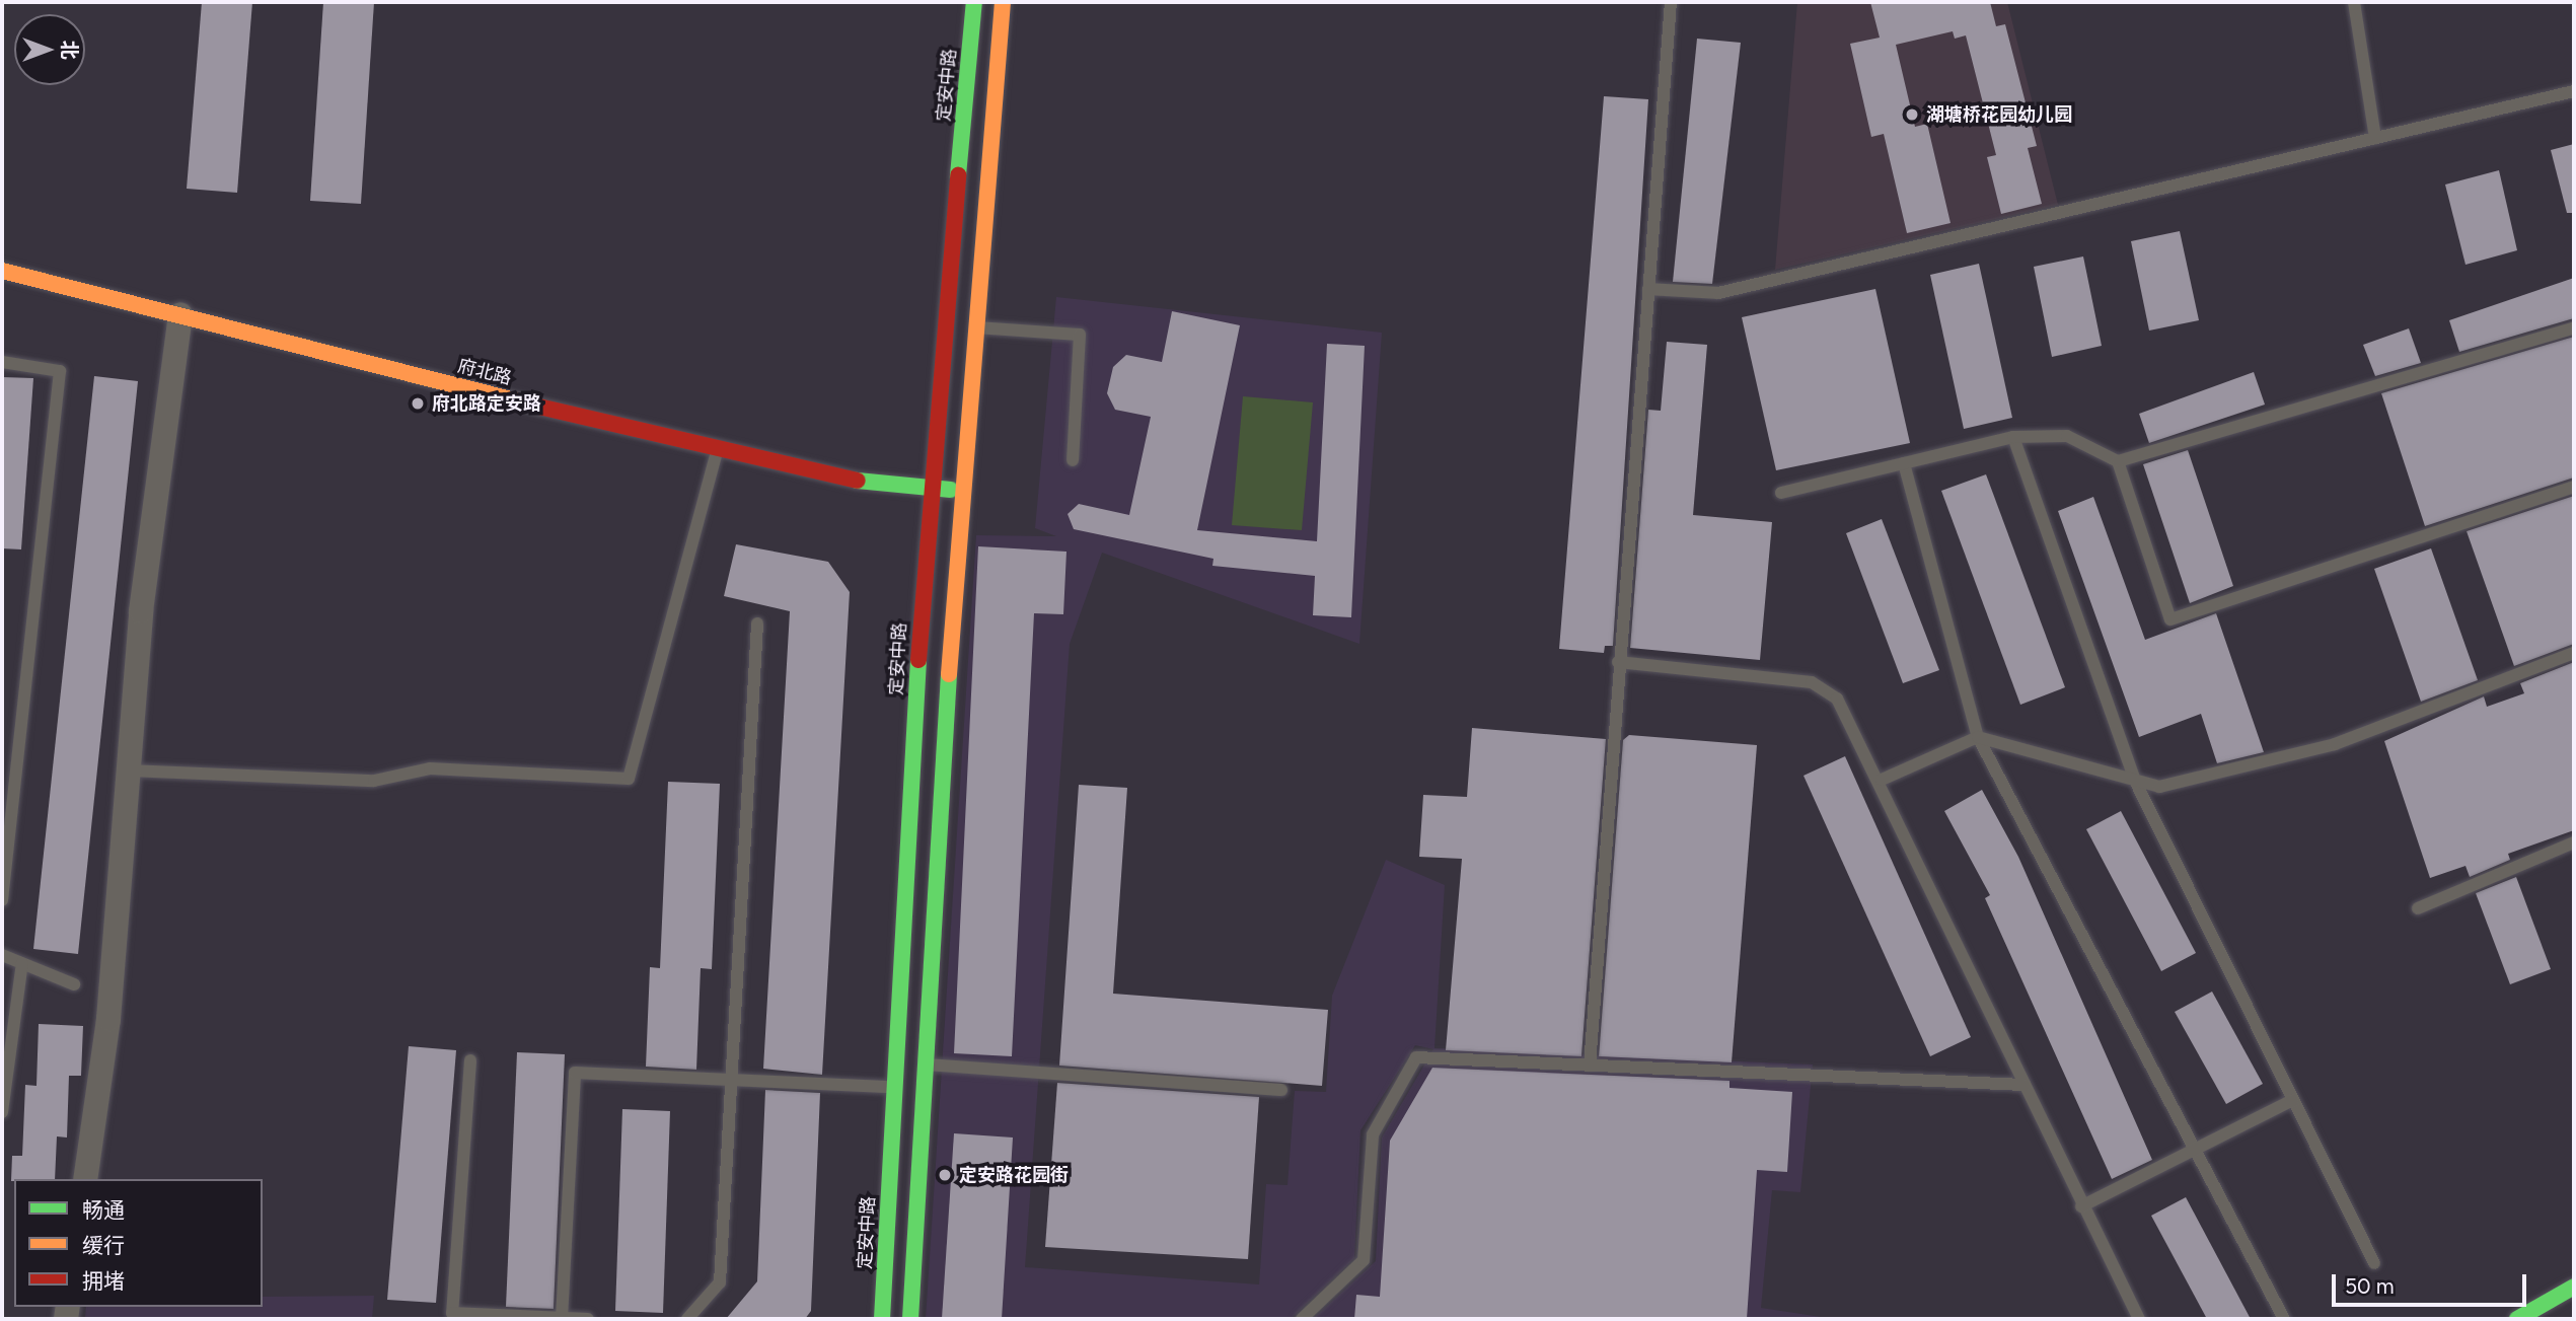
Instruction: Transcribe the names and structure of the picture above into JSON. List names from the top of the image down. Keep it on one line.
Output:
{"streets":{"main road":["定安中路","府北路"]},"crossings":[["定安中路","府北路"]],"places":["湖塘桥花园幼儿园","府北路定安路","定安路花园街"],"legend":["畅通","缓行","拥堵"],"scale_bar":"50 m","north":"right"}
